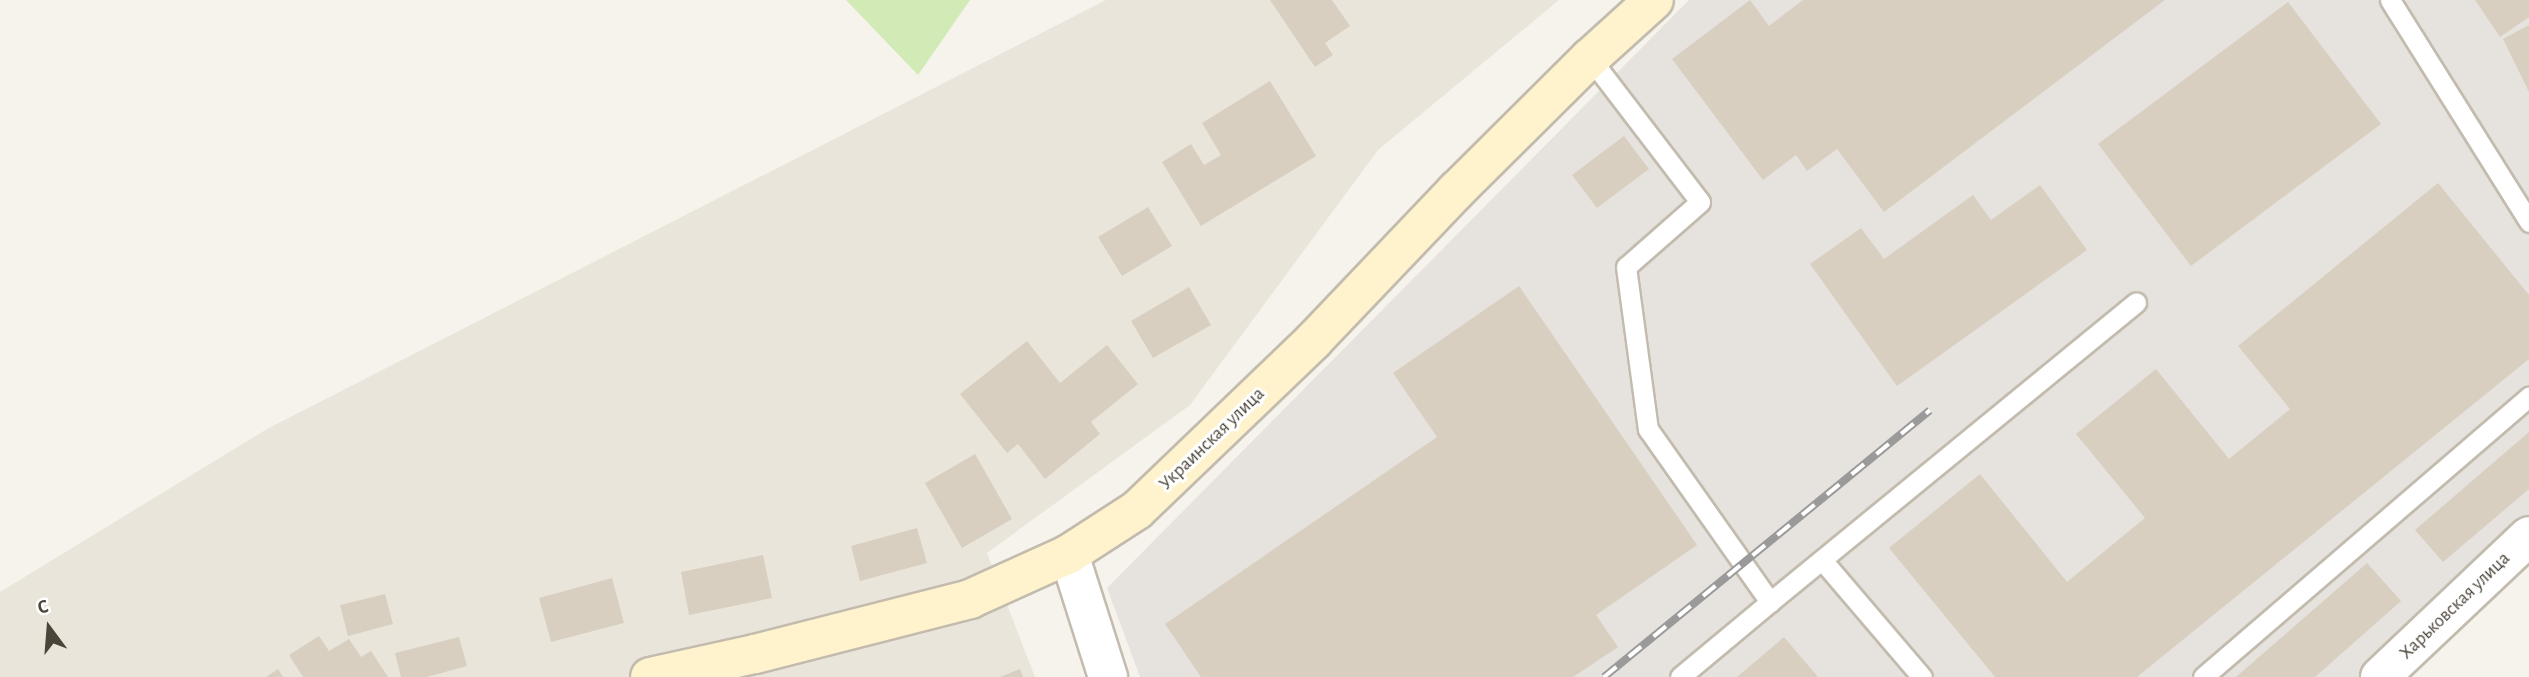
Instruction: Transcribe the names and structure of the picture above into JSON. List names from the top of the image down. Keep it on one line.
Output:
{"streets":{"street":["Украинская улица","Харьковская улица"]},"north":"top"}
